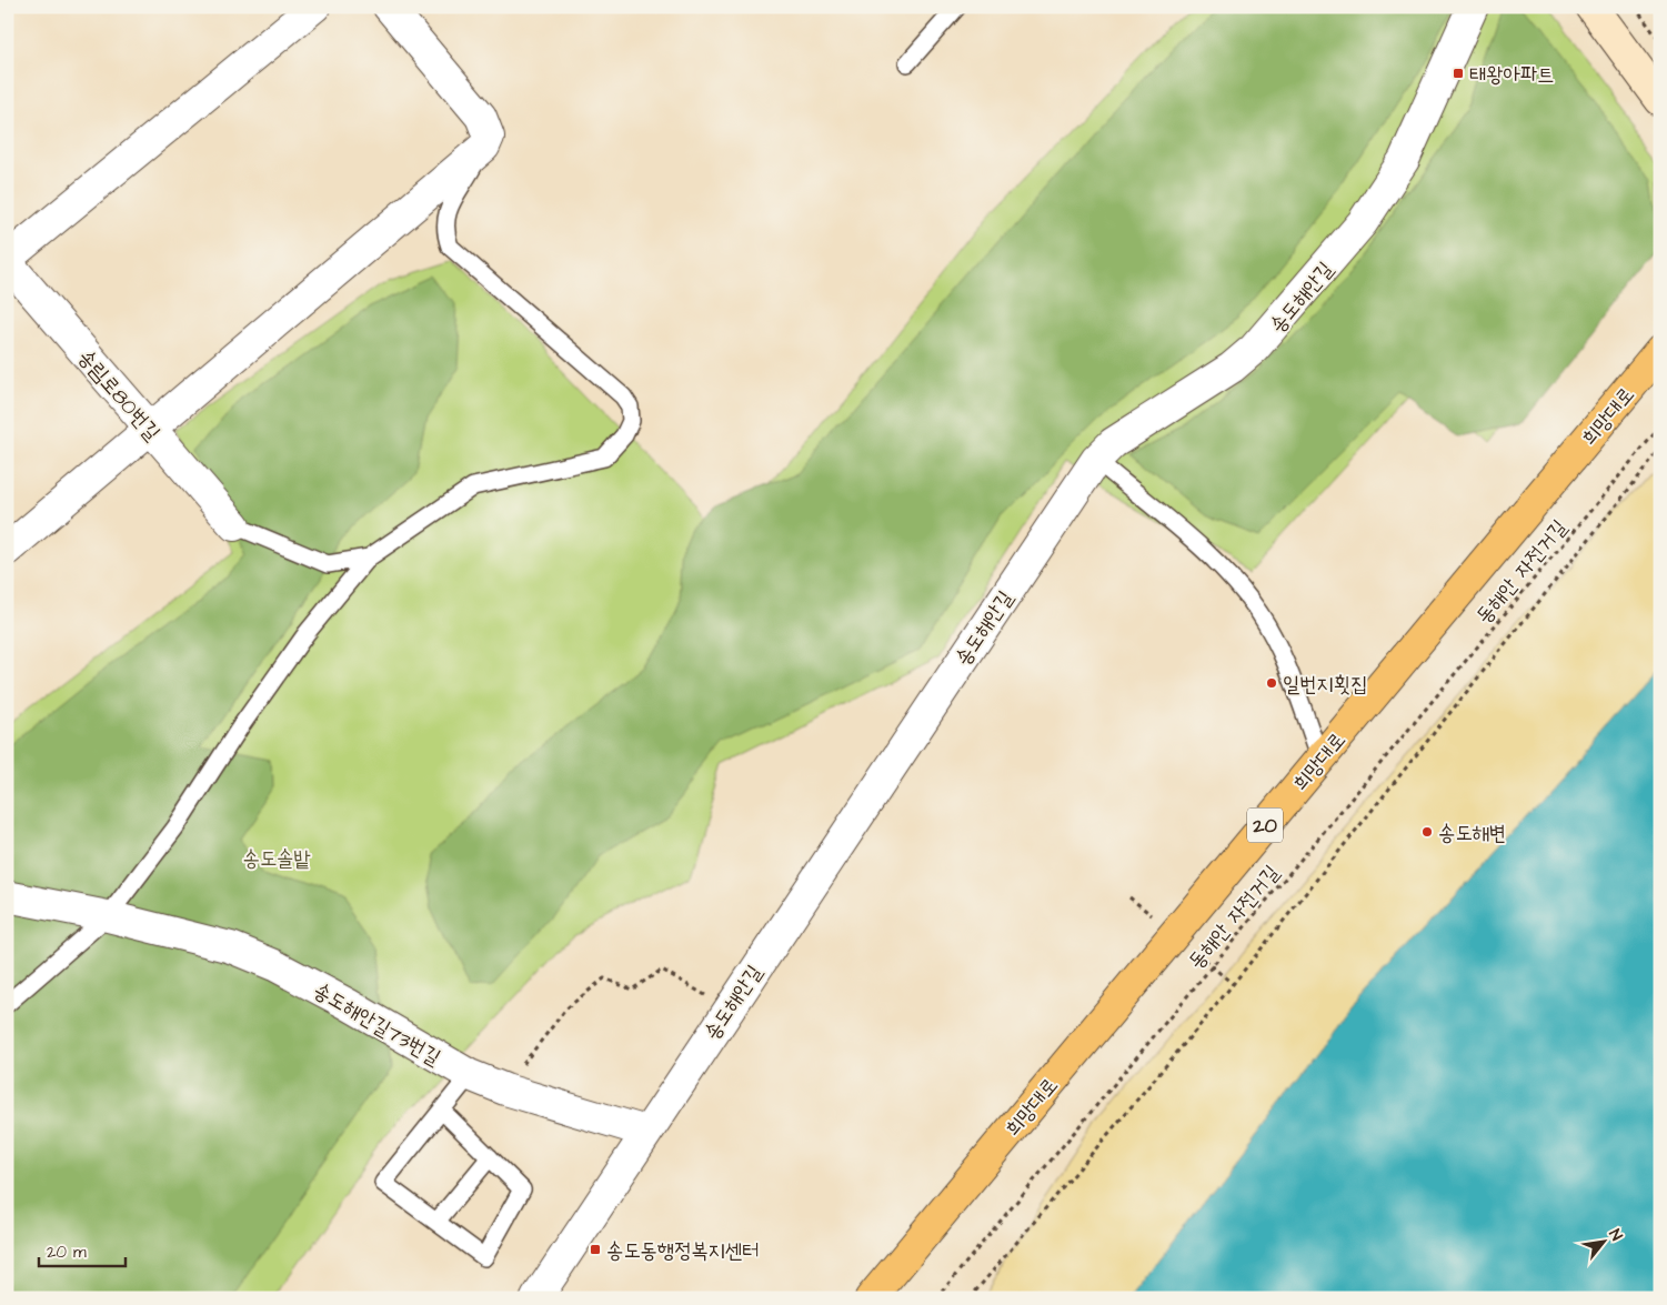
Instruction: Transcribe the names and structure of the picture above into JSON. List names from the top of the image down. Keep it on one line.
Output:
{"streets":{"main road":["희망대로","20"],"street":["송도해안길","송림로80번길","송도해안길73번길"],"path":["동해안 자전거길"]},"crossings":[["송도해안길","송도해안길73번길"]],"parks":["송도솔밭"],"places":{"transit":["태왕아파트","송도동행정복지센터"],"other":["일번지횟집","송도해변"]},"scale_bar":"20 m","north":"top right"}
